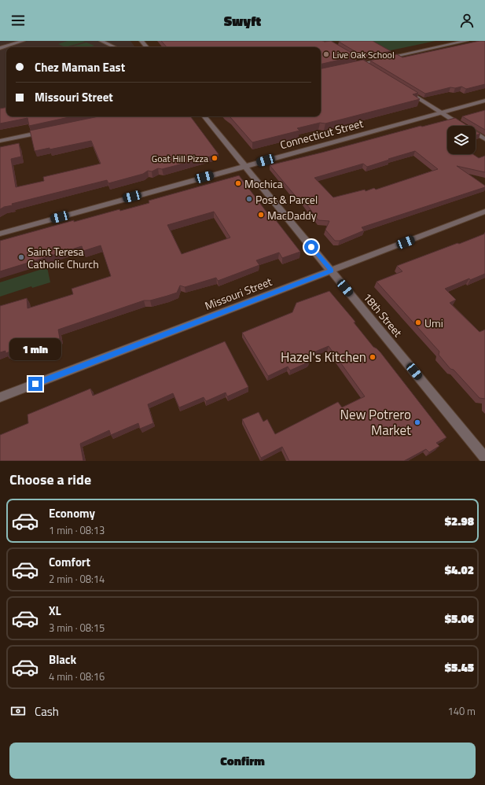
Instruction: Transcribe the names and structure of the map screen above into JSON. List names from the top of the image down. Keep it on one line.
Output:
{"streets":{"street":["Connecticut Street","Missouri Street","18th Street"]},"crossings":[["Connecticut Street","18th Street"],["Missouri Street","18th Street"]],"places":["Live Oak School","Goat Hill Pizza","Mochica","Post & Parcel","MacDaddy","Saint Teresa Catholic Church","Umi","Hazel's Kitchen","New Potrero Market"],"page":{"header":"Swyft","banner":["Chez Maman East","Missouri Street"],"bubble":"1 min","heading":"Choose a ride","list":[{"name":"Economy","note":"1 min · 08:13","value":"$2.98"},{"name":"Comfort","note":"2 min · 08:14","value":"$4.02"},{"name":"XL","note":"3 min · 08:15","value":"$5.06"},{"name":"Black","note":"4 min · 08:16","value":"$5.45"}],"pay":["Cash","140 m"],"buttons":"Confirm"}}
